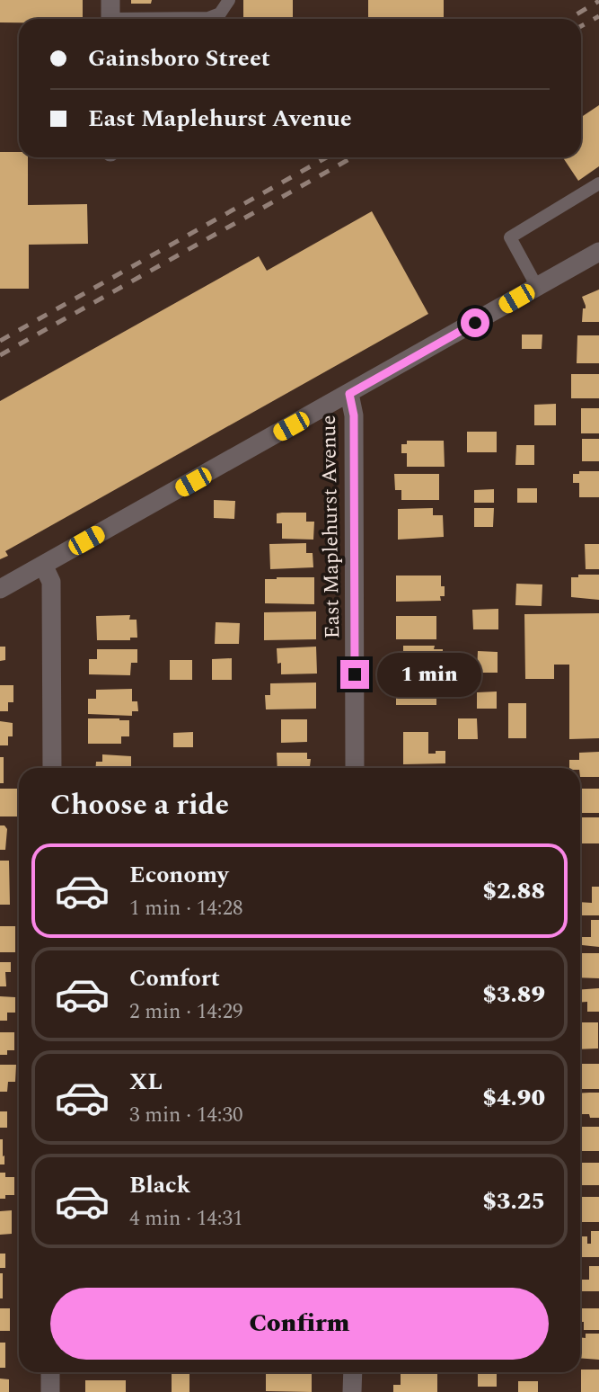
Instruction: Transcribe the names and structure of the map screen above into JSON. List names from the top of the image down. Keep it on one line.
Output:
{"streets":{"street":["East Maplehurst Avenue"]},"page":{"banner":["Gainsboro Street","East Maplehurst Avenue"],"bubble":"1 min","heading":"Choose a ride","list":[{"name":"Economy","note":"1 min · 14:28","value":"$2.88"},{"name":"Comfort","note":"2 min · 14:29","value":"$3.89"},{"name":"XL","note":"3 min · 14:30","value":"$4.90"},{"name":"Black","note":"4 min · 14:31","value":"$3.25"}],"buttons":"Confirm"}}
